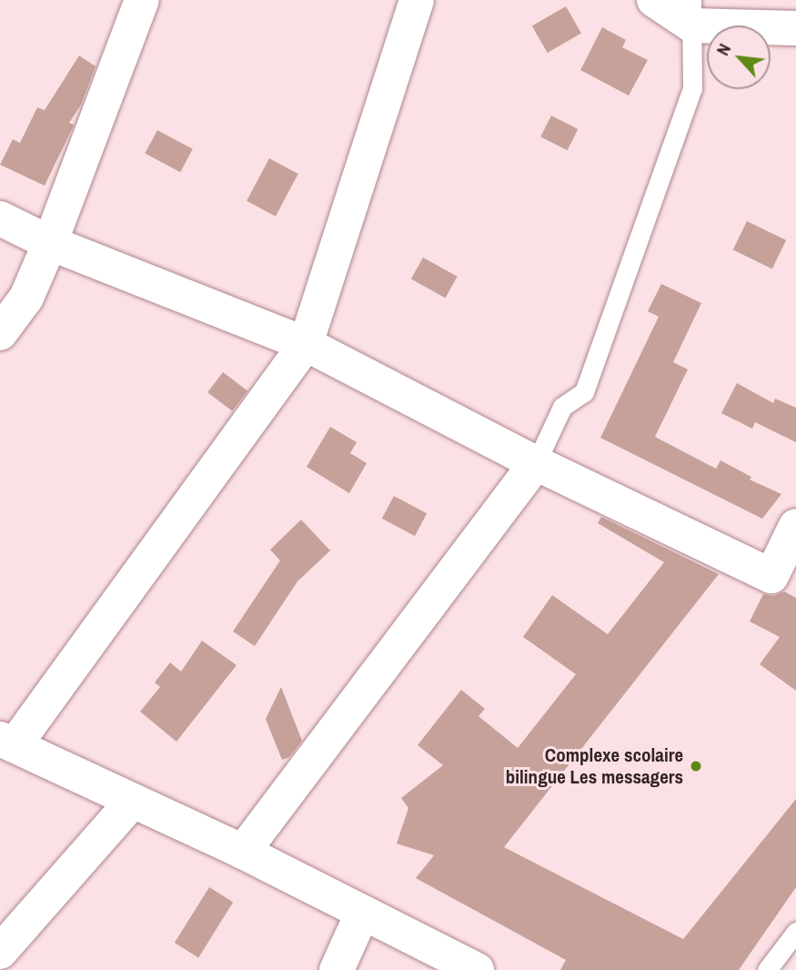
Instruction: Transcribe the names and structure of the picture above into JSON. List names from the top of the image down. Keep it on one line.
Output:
{"places":["Complexe scolaire bilingue Les messagers"],"north":"top left"}
